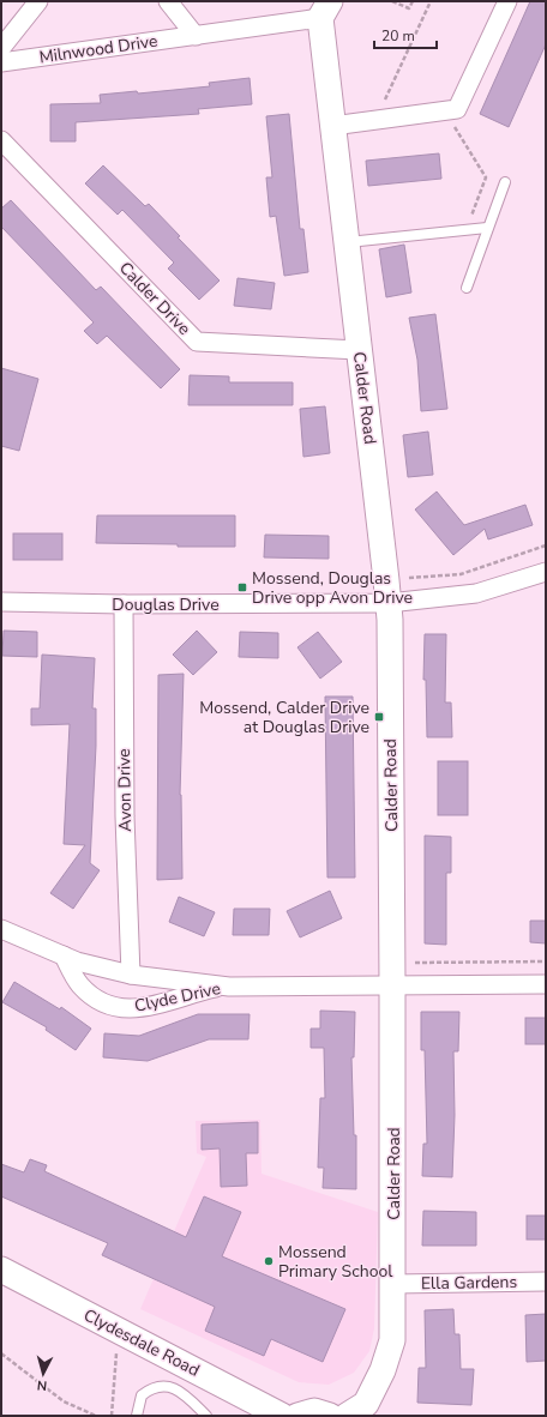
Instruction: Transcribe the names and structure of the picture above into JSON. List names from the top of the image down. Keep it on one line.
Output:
{"streets":{"street":["Milnwood Drive","Calder Drive","Calder Road","Douglas Drive","Avon Drive","Clyde Drive","Ella Gardens","Clydesdale Road"]},"crossings":[["Milnwood Drive","Calder Road"],["Calder Drive","Calder Road"],["Calder Road","Douglas Drive"],["Calder Road","Clyde Drive"],["Calder Road","Ella Gardens"],["Douglas Drive","Avon Drive"],["Avon Drive","Clyde Drive"]],"places":{"transit":["Mossend, Douglas Drive opp Avon Drive","Mossend, Calder Drive at Douglas Drive"],"other":["Mossend Primary School"]},"scale_bar":"20 m","north":"bottom"}
